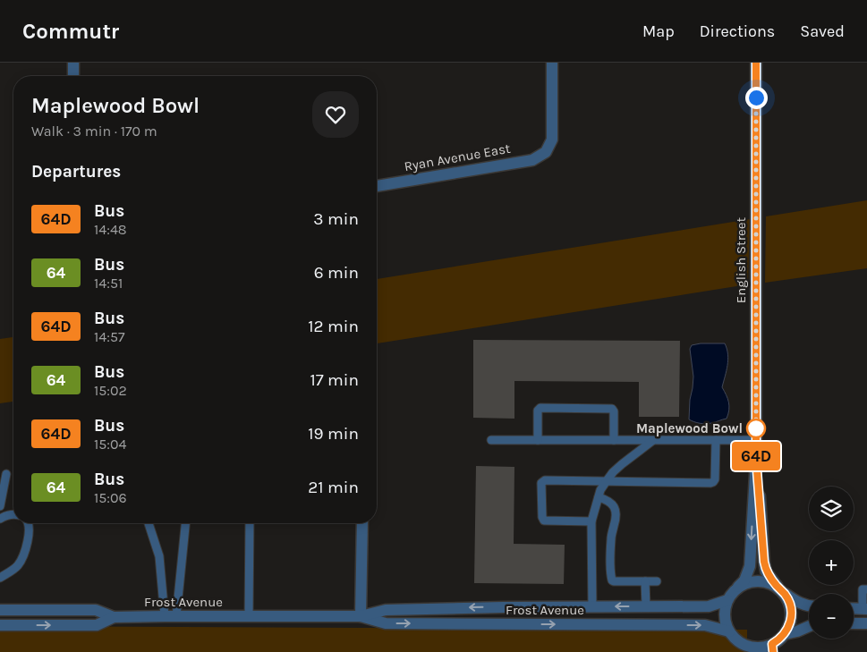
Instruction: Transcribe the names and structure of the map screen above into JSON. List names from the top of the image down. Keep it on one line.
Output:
{"streets":{"street":["Ryan Avenue East","English Street","Frost Avenue"]},"crossings":[["English Street","Frost Avenue"]],"places":["Maplewood Bowl"],"lines":["bus line 64D"],"page":{"header":"Commutr","nav":["Map","Directions","Saved"],"on_map":"64D","heading":[["Maplewood Bowl","Walk · 3 min · 170 m"],"Departures"],"list":[{"mark":"64D","name":"Bus","note":"14:48","value":"3 min"},{"mark":"64","name":"Bus","note":"14:51","value":"6 min"},{"mark":"64D","name":"Bus","note":"14:57","value":"12 min"},{"mark":"64","name":"Bus","note":"15:02","value":"17 min"},{"mark":"64D","name":"Bus","note":"15:04","value":"19 min"},{"mark":"64","name":"Bus","note":"15:06","value":"21 min"}],"map_buttons":["+","−"]}}
